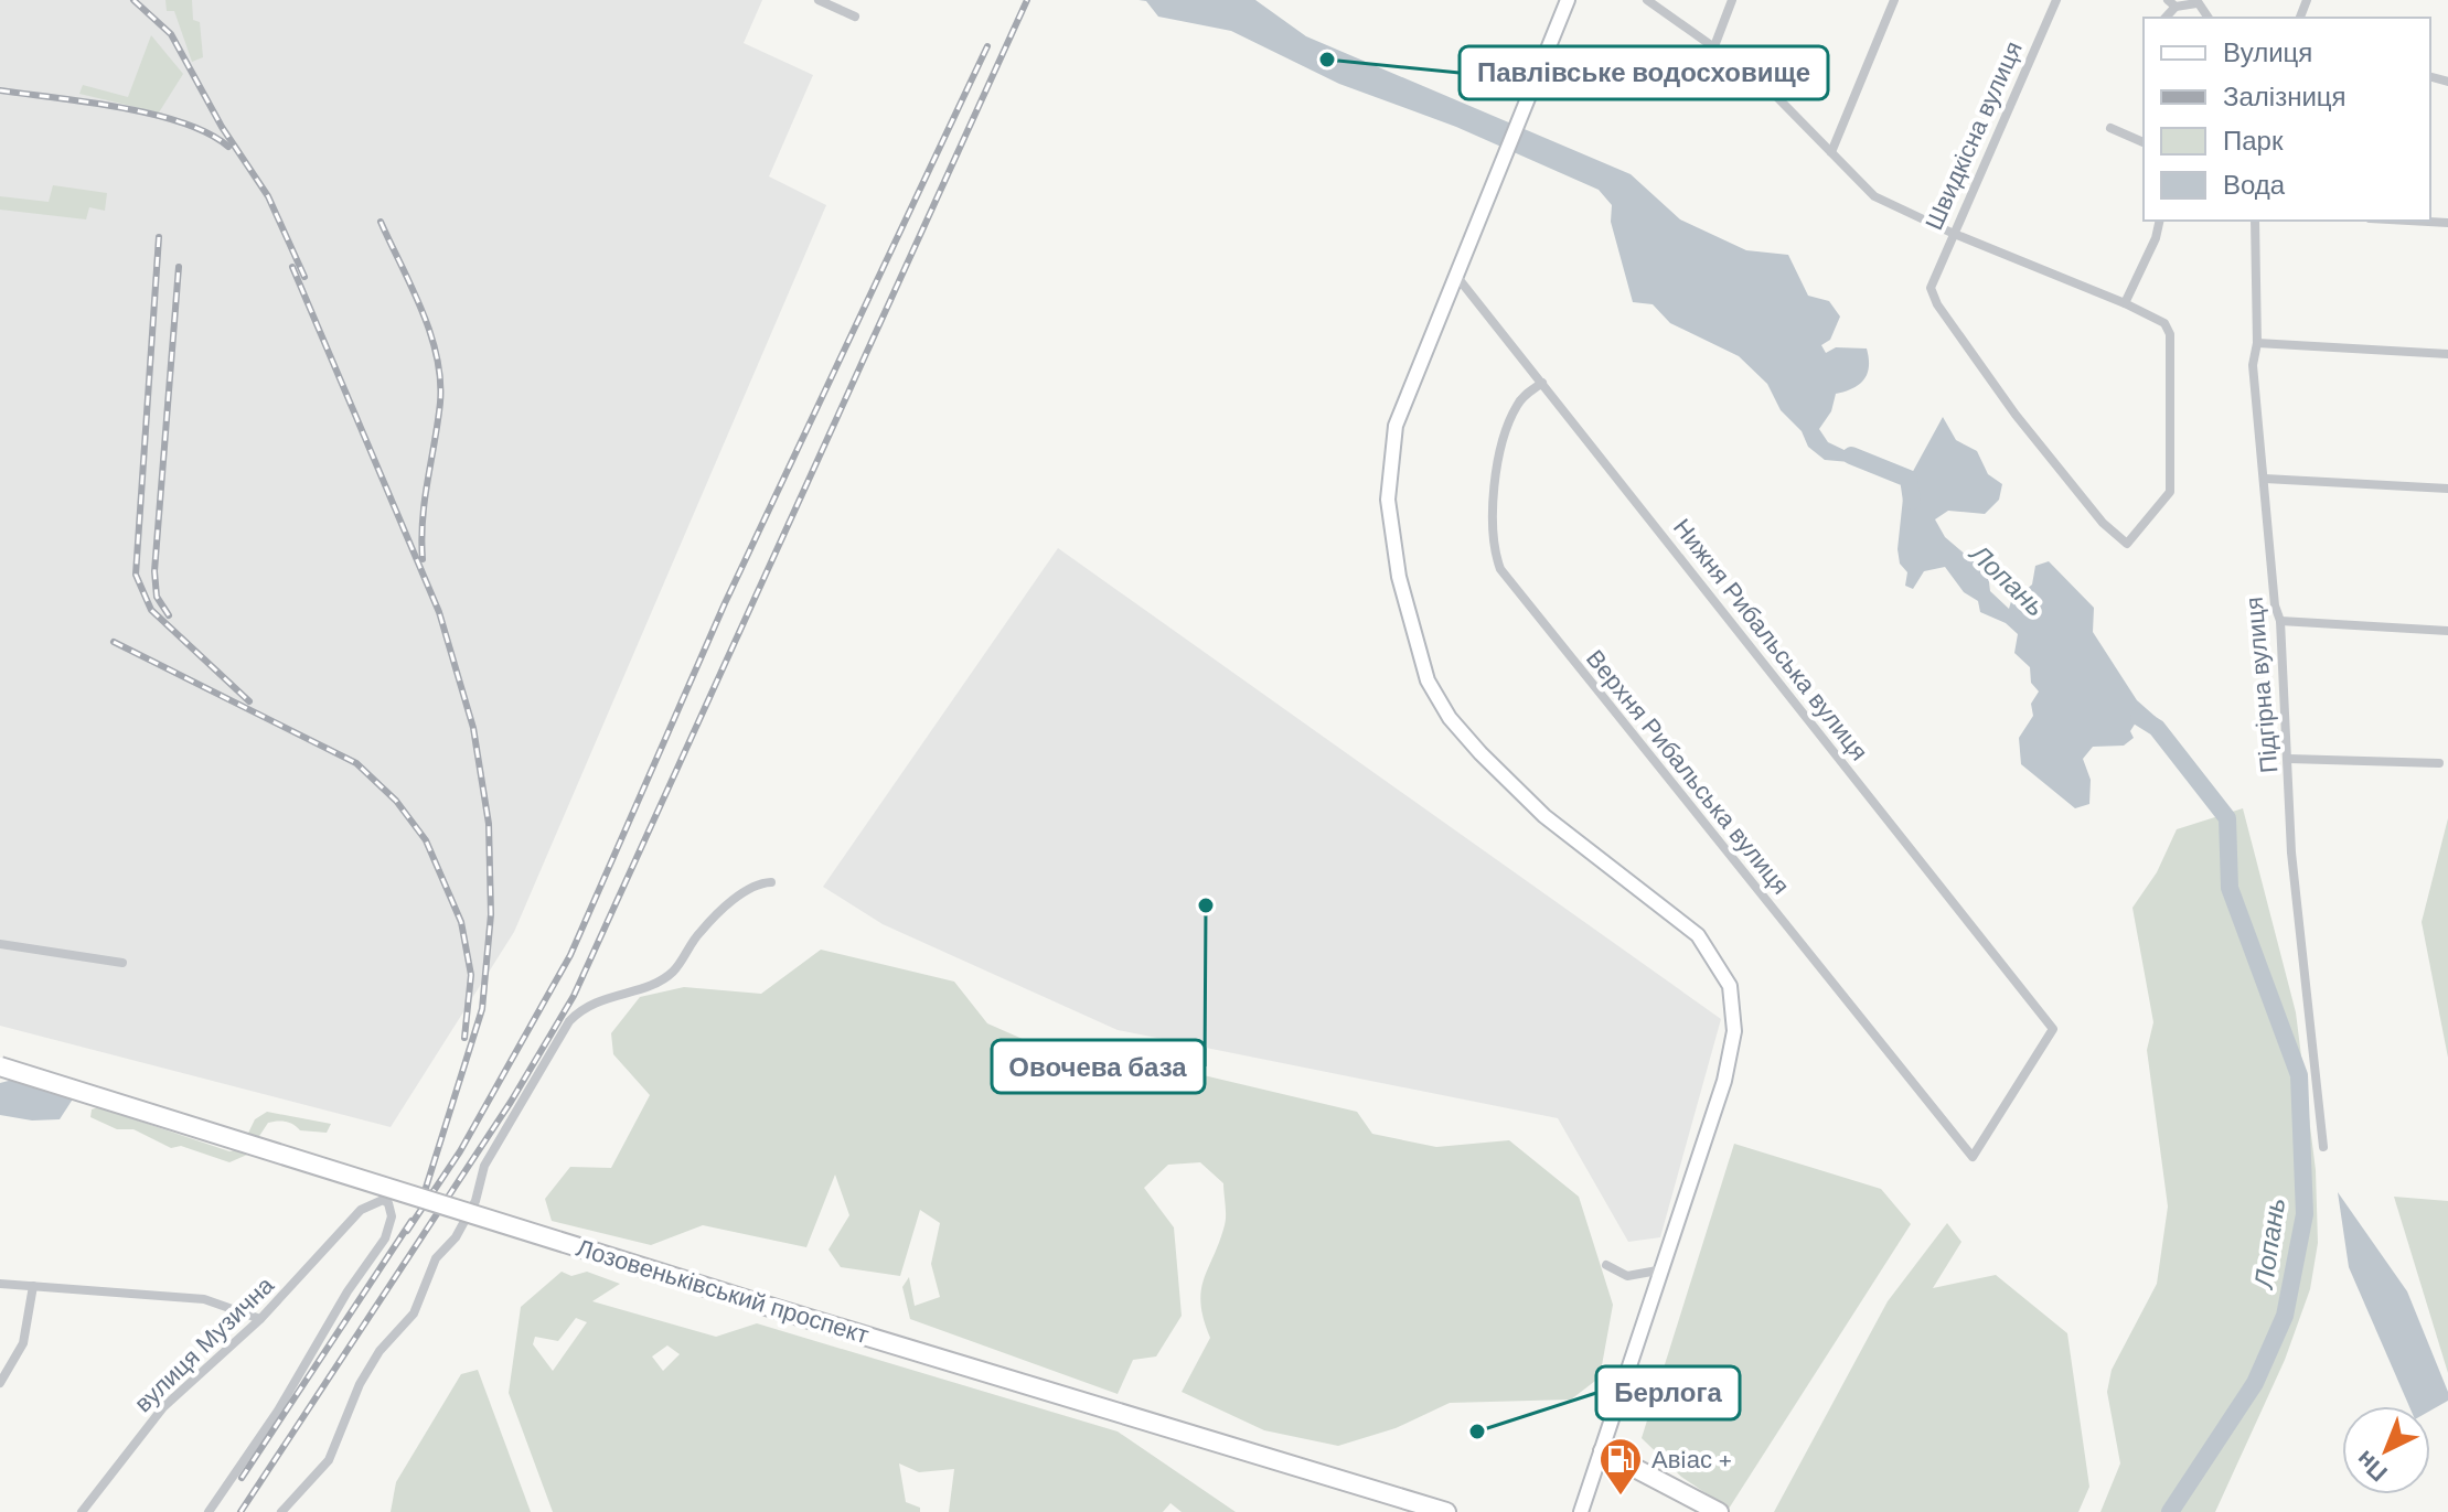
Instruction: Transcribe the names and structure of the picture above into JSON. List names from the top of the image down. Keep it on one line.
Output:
{"streets":{"highway":["Лозовеньківський проспект"],"street":["Швидкісна вулиця","Нижня Рибальська вулиця","Підгірна вулиця","Верхня Рибальська вулиця","вулиця Музична"]},"crossings":[["Нижня Рибальська вулиця","Верхня Рибальська вулиця"]],"water":["Лопань"],"places":{"other":["Павлівське водосховище","Овочева база","Берлога"],"fuel station":["Авiас +"]},"legend":["Вулиця","Залізниця","Парк","Вода"],"north":"bottom left"}
